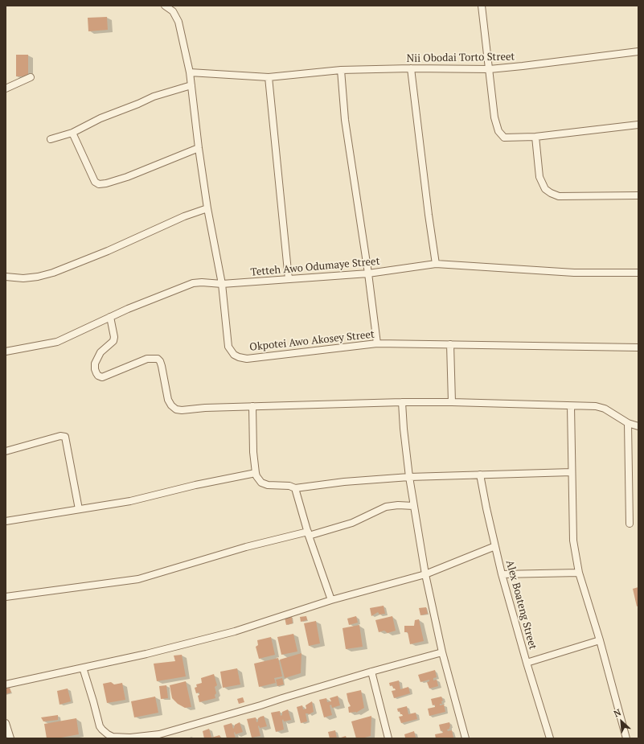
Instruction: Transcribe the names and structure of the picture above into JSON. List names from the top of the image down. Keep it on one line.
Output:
{"streets":{"street":["Nii Obodai Torto Street","Tetteh Awo Odumaye Street","Okpotei Awo Akosey Street","Alex Boateng Street"]},"crossings":[["Nii Obodai Torto Street","Okpotei Awo Akosey Street"],["Tetteh Awo Odumaye Street","Okpotei Awo Akosey Street"]],"north":"top left"}
